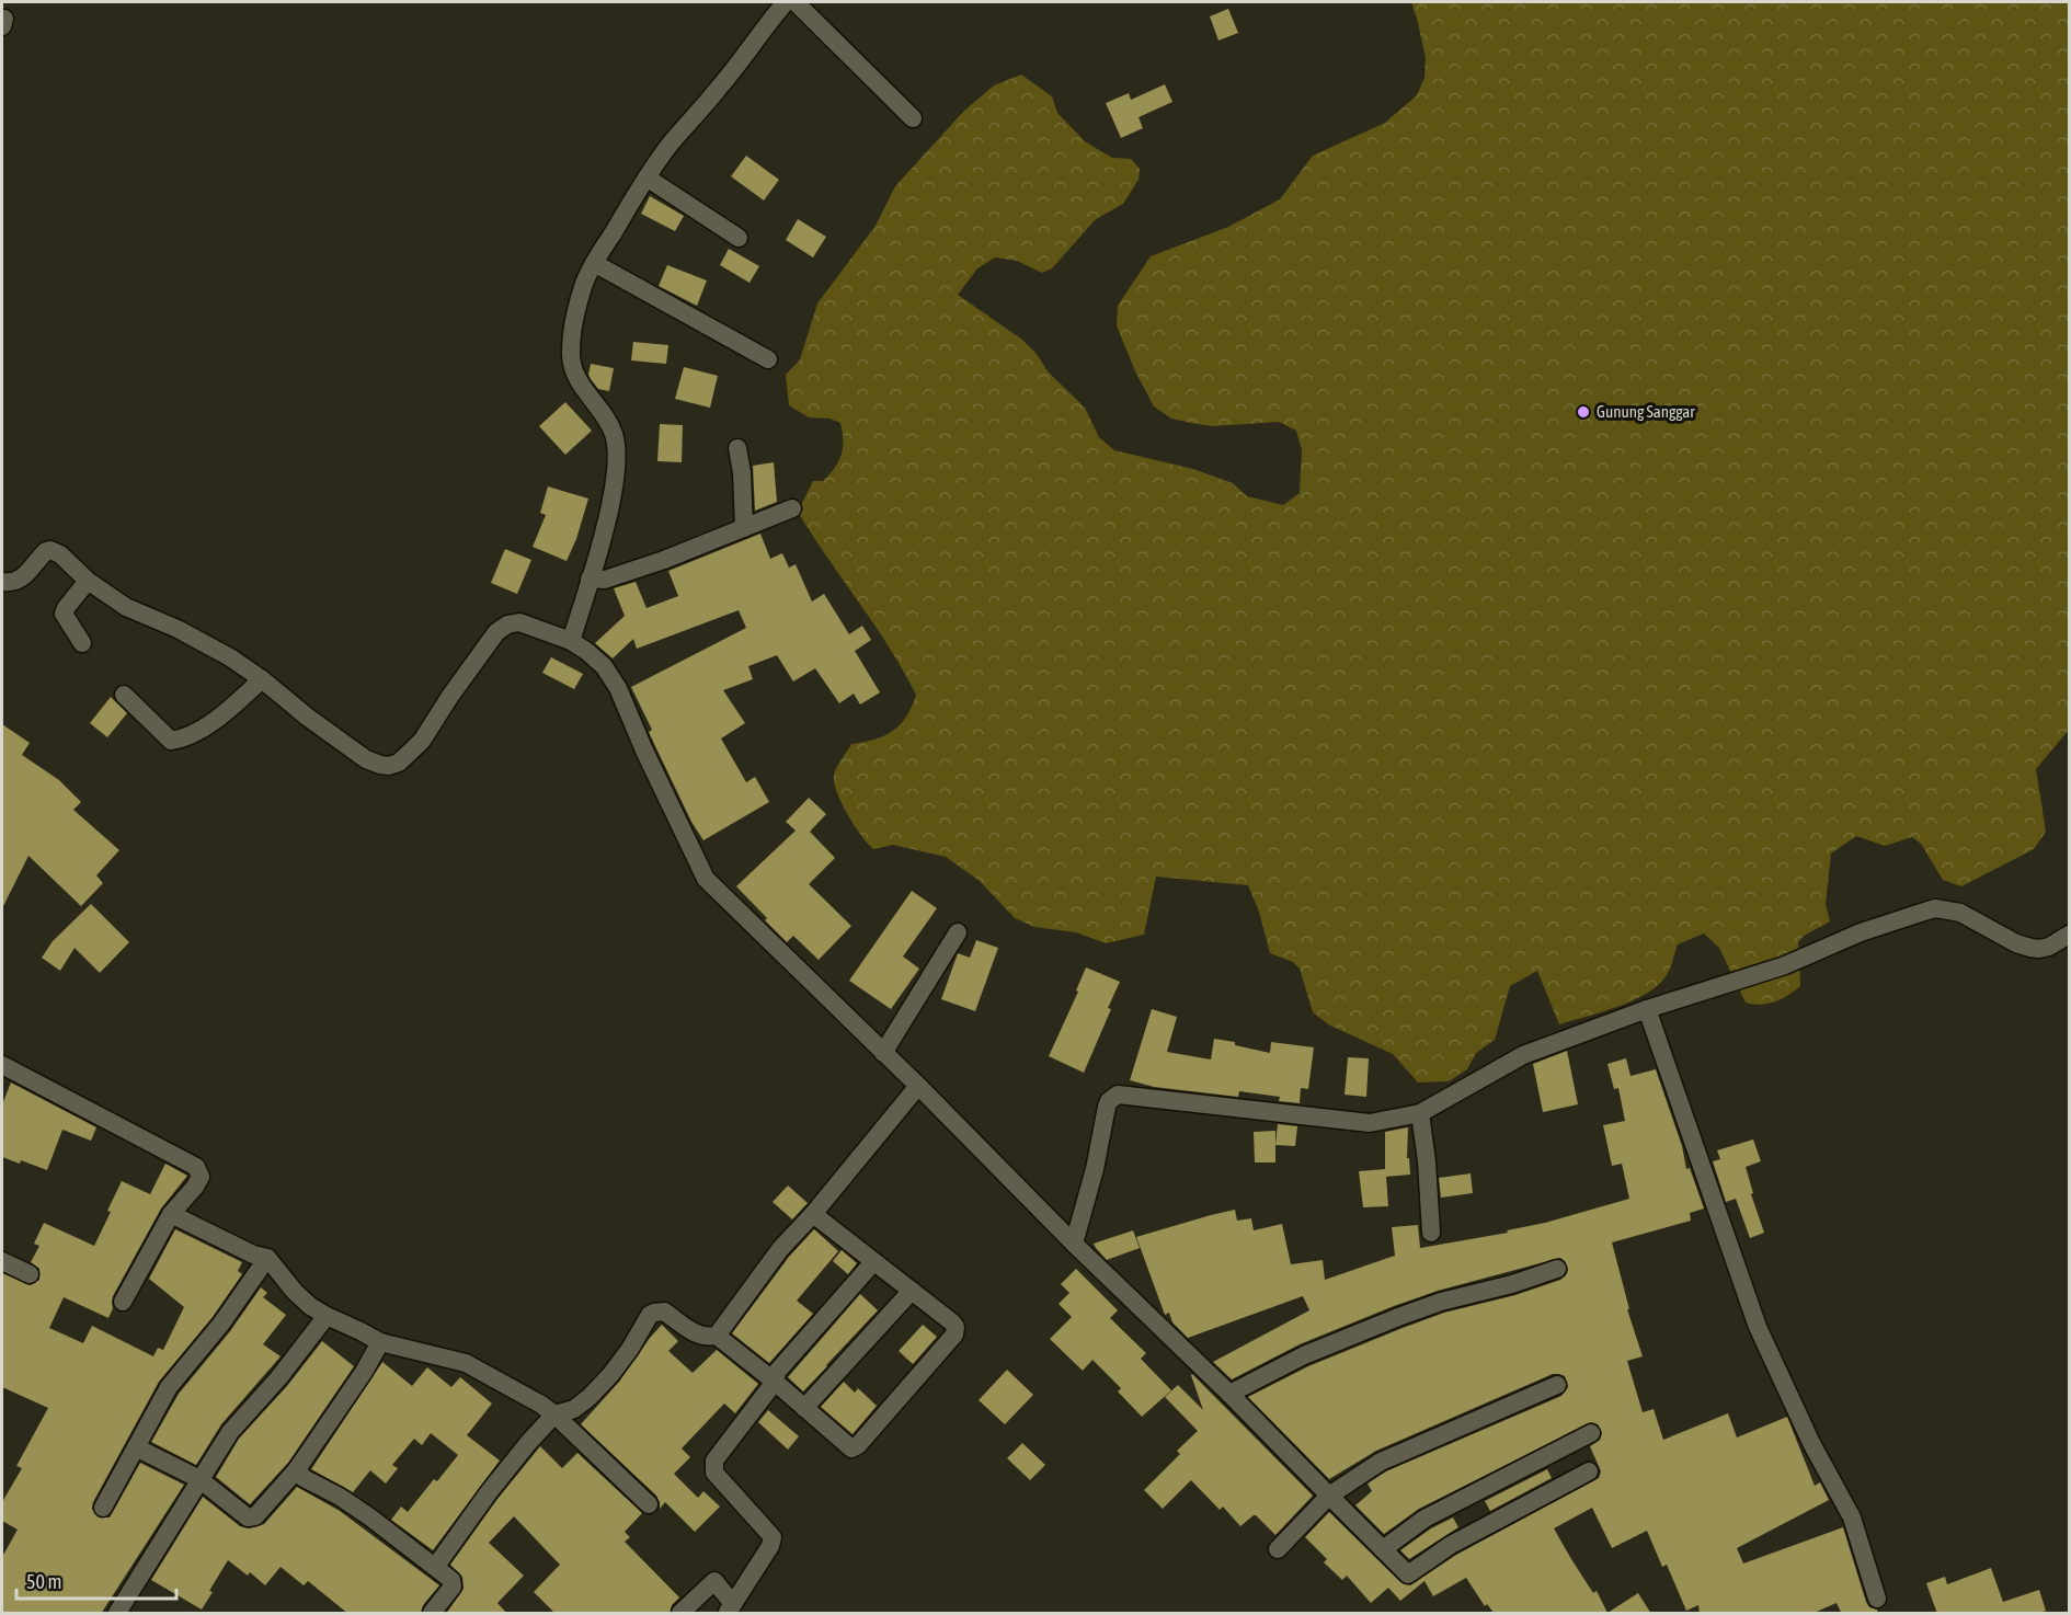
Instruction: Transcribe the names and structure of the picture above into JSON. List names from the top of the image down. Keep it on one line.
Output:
{"places":["Gunung Sanggar"],"scale_bar":"50 m"}
